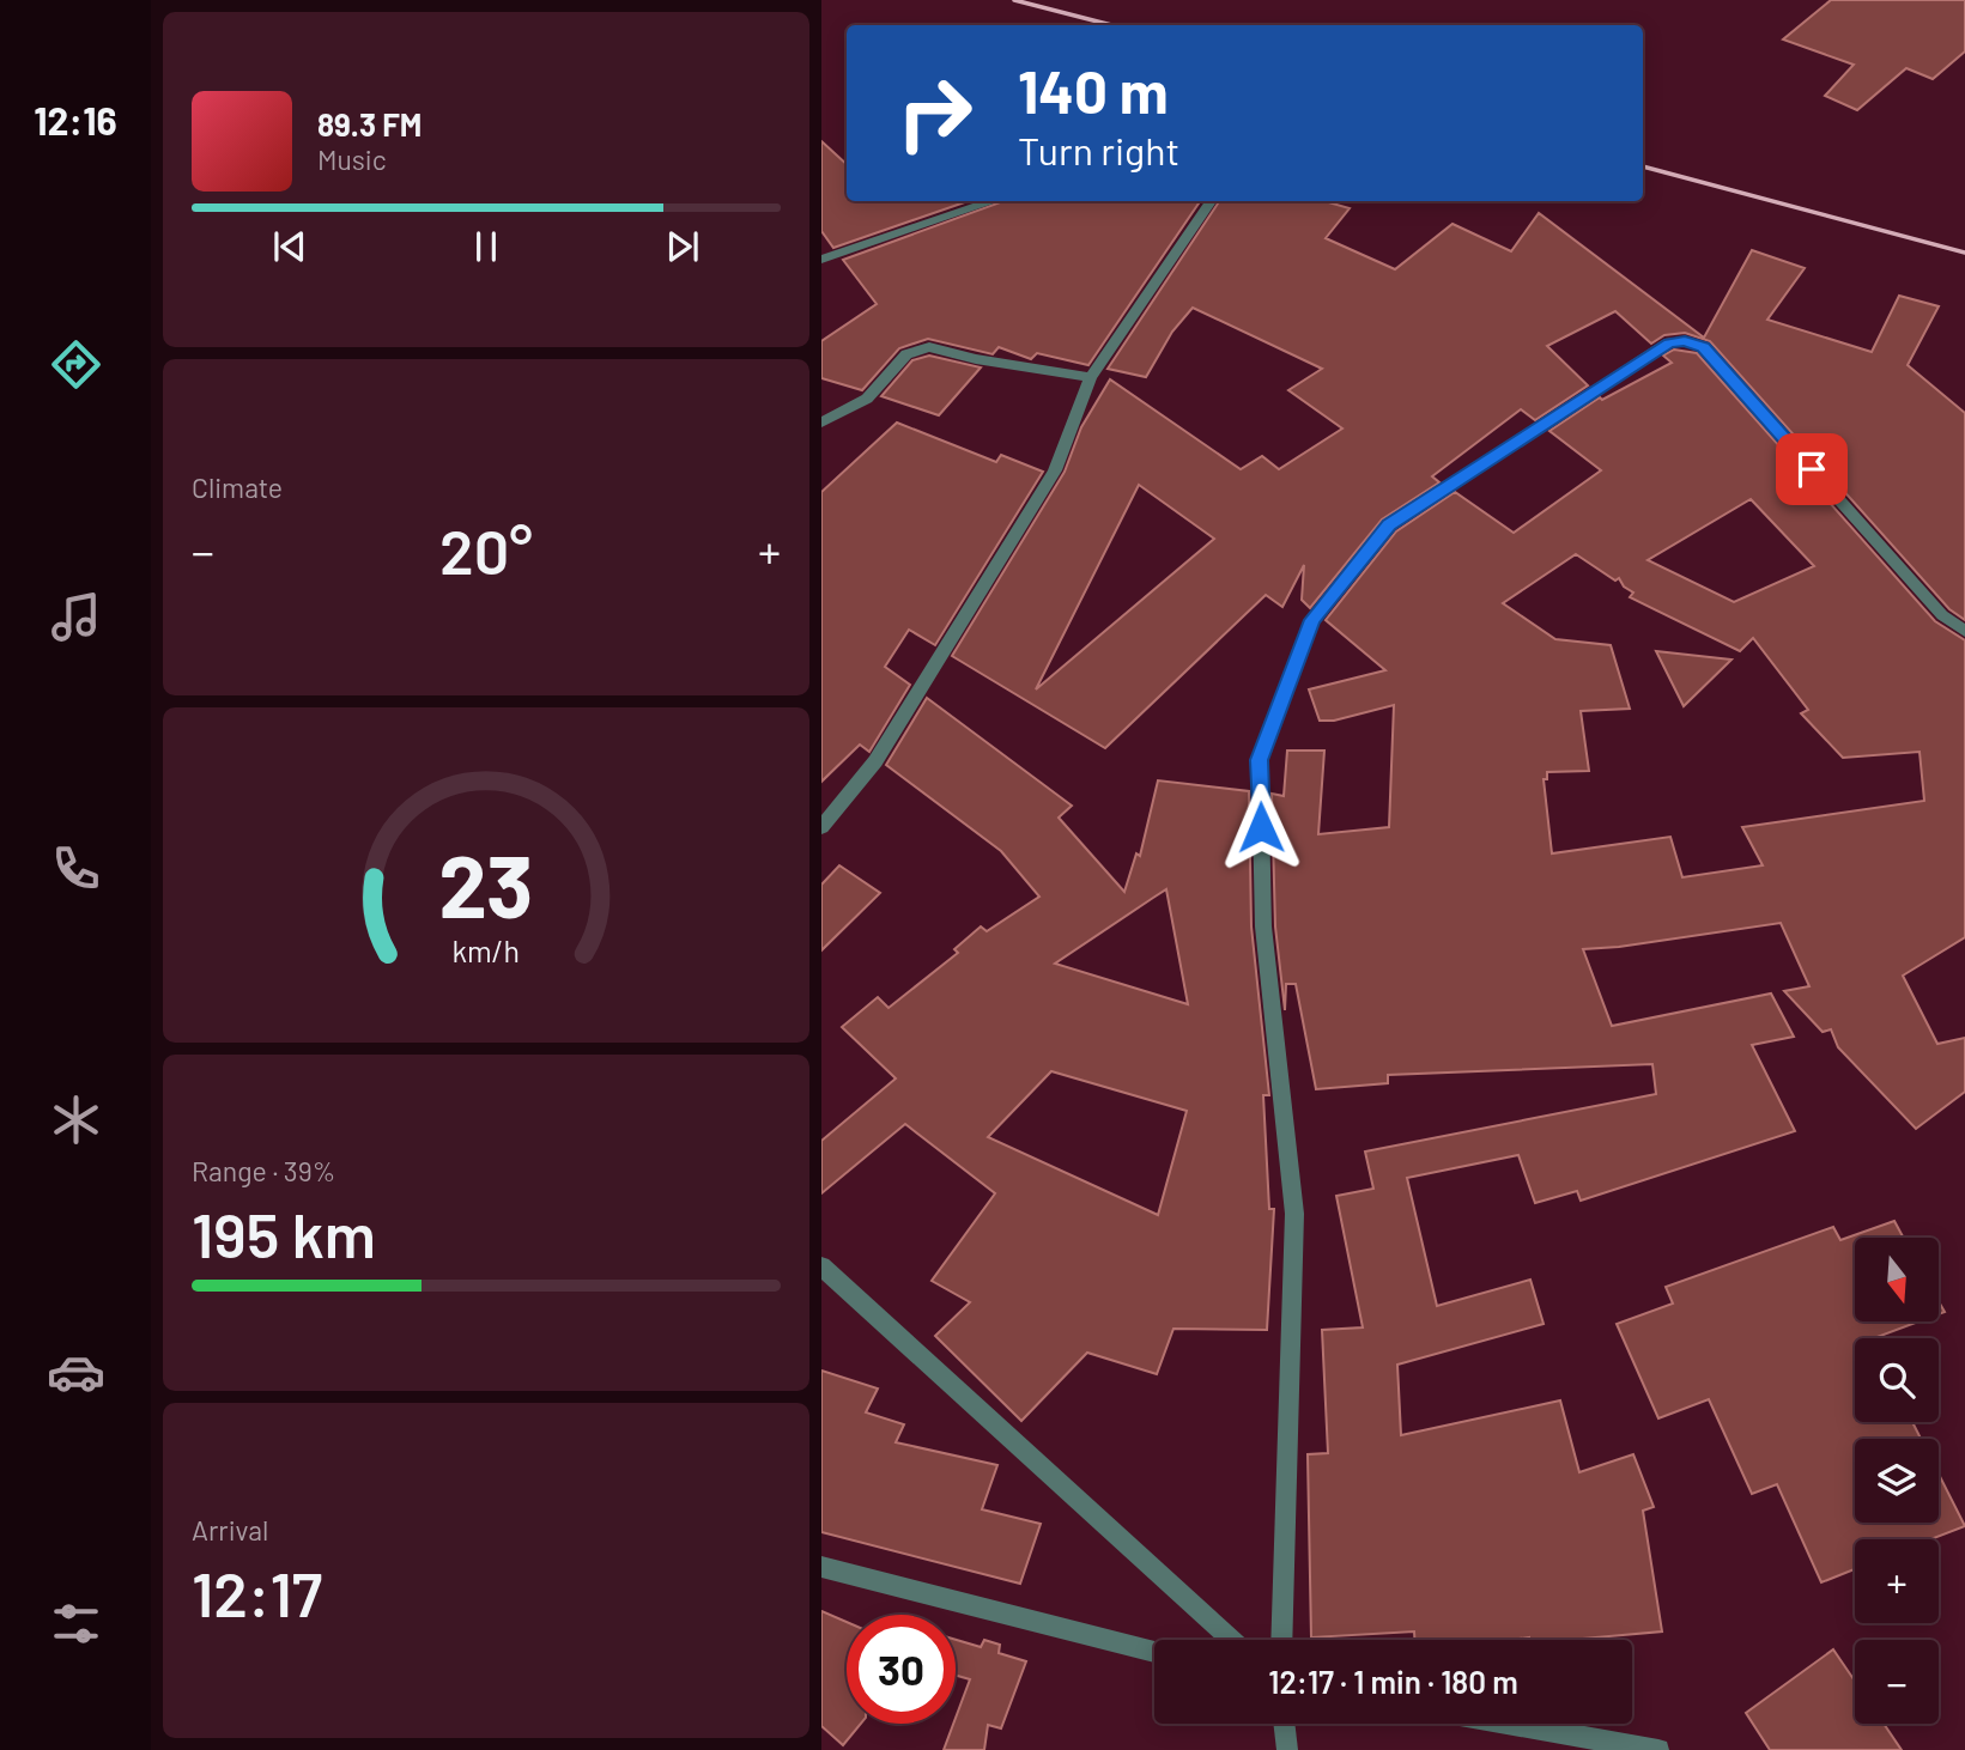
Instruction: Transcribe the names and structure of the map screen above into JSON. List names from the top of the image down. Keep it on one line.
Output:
{"north":"bottom","page":{"tabs":"12:16","turn":["140 m","Turn right"],"song":["89.3 FM","Music"],"tile":["Climate",["Range · 39%","195 km"],["Arrival","12:17"]],"heat":["−","20°","+"],"map_buttons":["+","−"],"limit":"30","trip":"12:17 · 1 min · 180 m","gauge":["23","km/h"]}}
